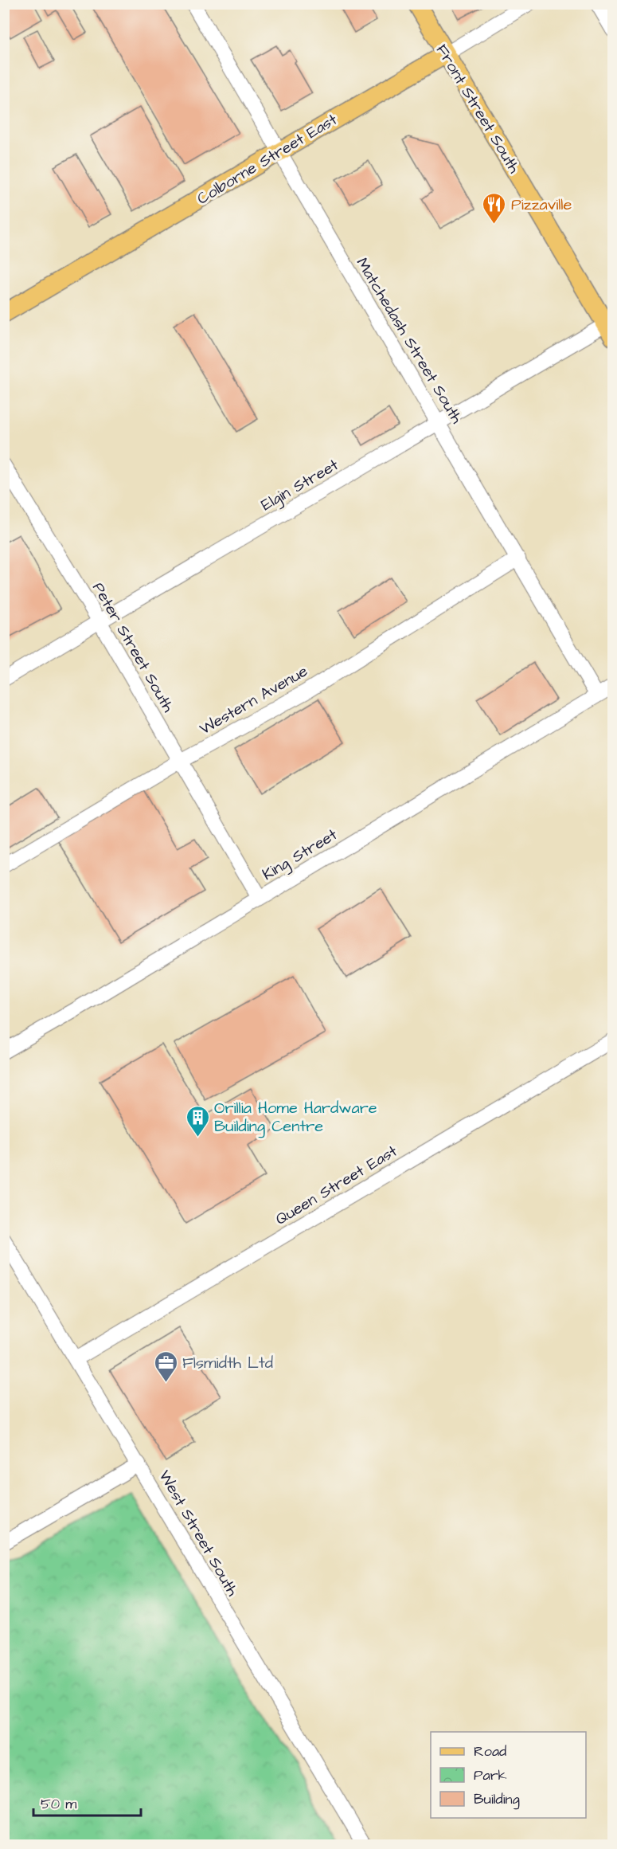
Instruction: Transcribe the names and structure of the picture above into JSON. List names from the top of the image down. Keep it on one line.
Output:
{"streets":{"main road":["Front Street South","Colborne Street East"],"street":["Matchedash Street South","Elgin Street","Peter Street South","Western Avenue","King Street","Queen Street East","West Street South"]},"crossings":[["Front Street South","Colborne Street East"],["Front Street South","Elgin Street"],["Colborne Street East","Matchedash Street South"],["Matchedash Street South","Elgin Street"],["Matchedash Street South","Western Avenue"],["Matchedash Street South","King Street"],["Elgin Street","Peter Street South"],["Peter Street South","Western Avenue"],["Peter Street South","King Street"],["Queen Street East","West Street South"]],"places":{"restaurant":["Pizzaville"],"building":["Orillia Home Hardware Building Centre"],"office":["Flsmidth Ltd"]},"legend":["Road","Park","Building"],"scale_bar":"50 m"}
